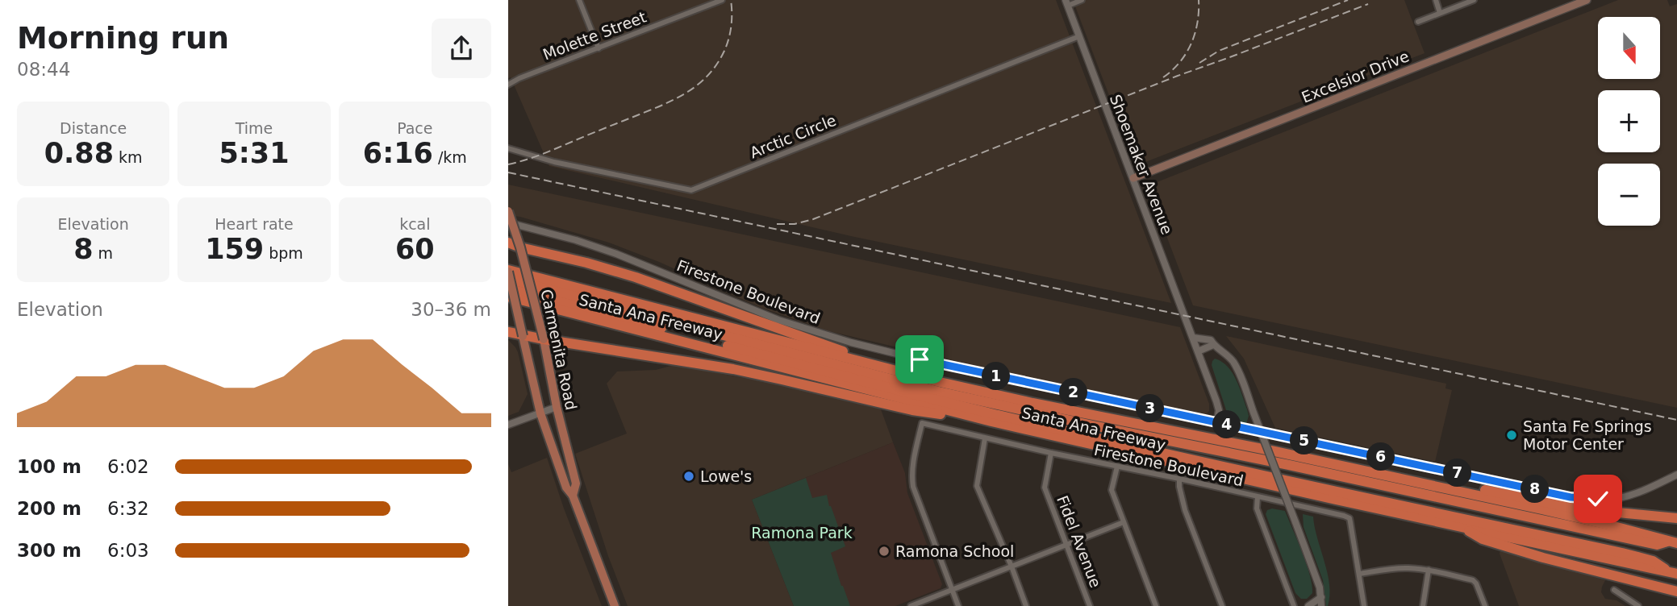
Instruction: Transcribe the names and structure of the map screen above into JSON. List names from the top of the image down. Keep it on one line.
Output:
{"streets":{"highway":["Santa Ana Freeway"],"main road":["Excelsior Drive","Carmenita Road"],"street":["Molette Street","Arctic Circle","Shoemaker Avenue","Firestone Boulevard","Fidel Avenue"]},"crossings":[["Excelsior Drive","Shoemaker Avenue"],["Arctic Circle","Shoemaker Avenue"],["Shoemaker Avenue","Firestone Boulevard"],["Firestone Boulevard","Fidel Avenue"],["Santa Ana Freeway","Carmenita Road"]],"parks":["Ramona Park"],"places":["Santa Fe Springs Motor Center","Lowe's","Ramona School"],"north":"bottom","page":{"heading":["Morning run","08:44"],"map_buttons":["+","−"],"stats":[["Distance","0.88 km"],["Time","5:31"],["Pace","6:16 /km"],["Elevation","8 m"],["Heart rate","159 bpm"],["kcal","60"]],"chart":["Elevation","30–36 m"],"pins":["1","2","3","4","5","6","7","8"],"list":[{"name":"100 m","note":"6:02"},{"name":"200 m","note":"6:32"},{"name":"300 m","note":"6:03"}]}}
